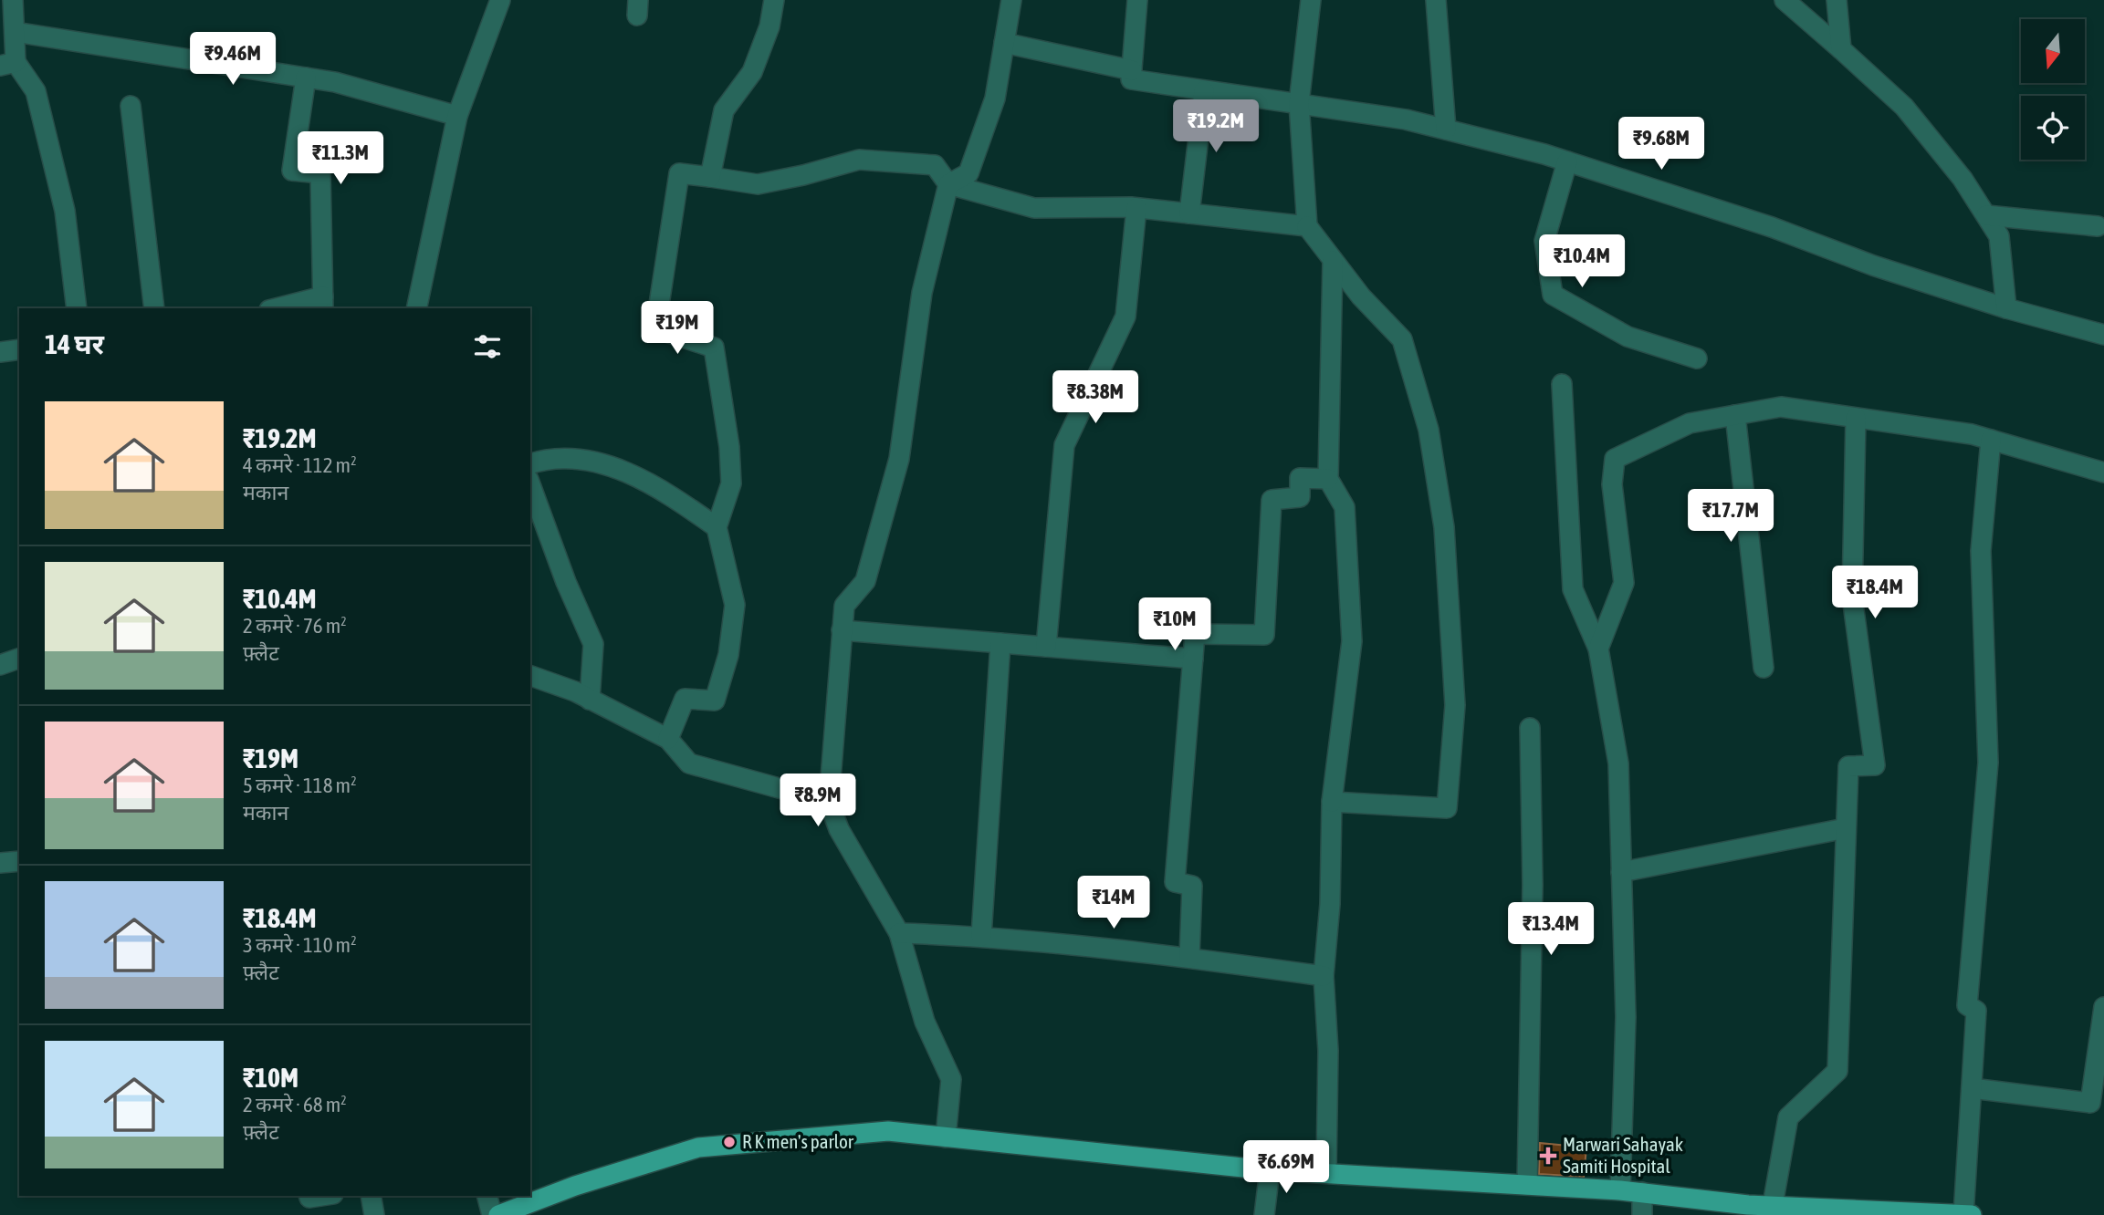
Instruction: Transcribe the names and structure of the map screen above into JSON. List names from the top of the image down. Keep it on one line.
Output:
{"places":{"other":["R K men's parlor"],"health":["Marwari Sahayak Samiti Hospital"]},"north":"bottom","page":{"price":["₹9.46M","₹19.2M","₹9.68M","₹11.3M","₹10.4M","₹19M","₹8.38M","₹17.7M","₹18.4M","₹10M","₹8.9M","₹14M","₹13.4M","₹6.69M"],"heading":"14 घर","list":[{"name":"₹19.2M","note":"4 कमरे · 112 m² · मकान"},{"name":"₹10.4M","note":"2 कमरे · 76 m² · फ़्लैट"},{"name":"₹19M","note":"5 कमरे · 118 m² · मकान"},{"name":"₹18.4M","note":"3 कमरे · 110 m² · फ़्लैट"},{"name":"₹10M","note":"2 कमरे · 68 m² · फ़्लैट"}]}}
